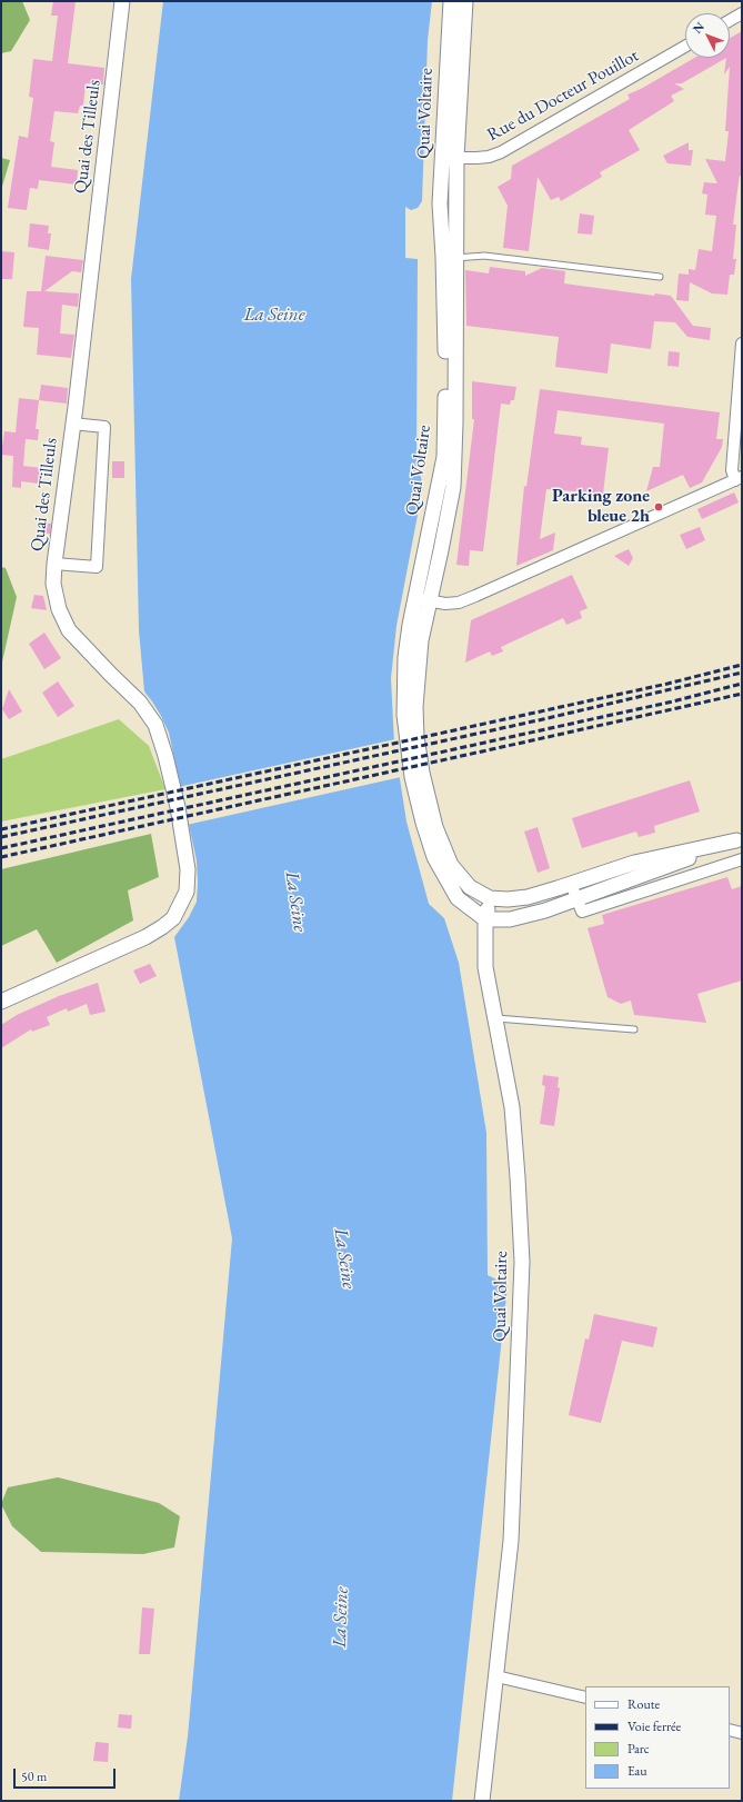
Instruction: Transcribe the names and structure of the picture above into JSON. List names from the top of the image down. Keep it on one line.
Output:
{"streets":{"street":["Rue du Docteur Pouillot","Quai Voltaire","Quai des Tilleuls"]},"crossings":[["Rue du Docteur Pouillot","Quai Voltaire"]],"water":["La Seine"],"places":["Parking zone bleue 2h"],"legend":["Route","Voie ferrée","Parc","Eau"],"scale_bar":"50 m","north":"top left"}
